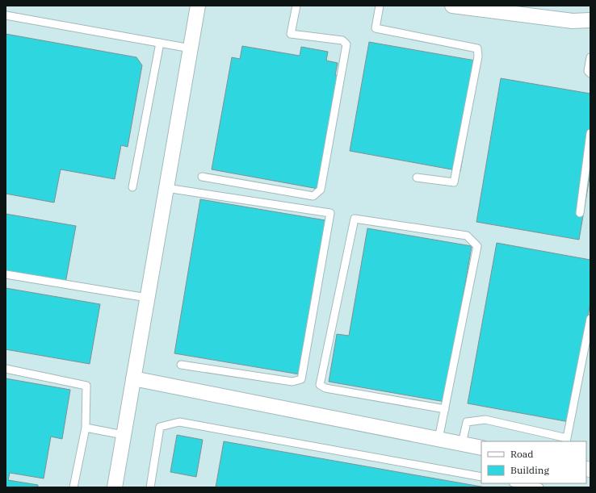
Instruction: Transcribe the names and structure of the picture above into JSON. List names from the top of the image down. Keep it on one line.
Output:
{"legend":["Road","Building"]}
